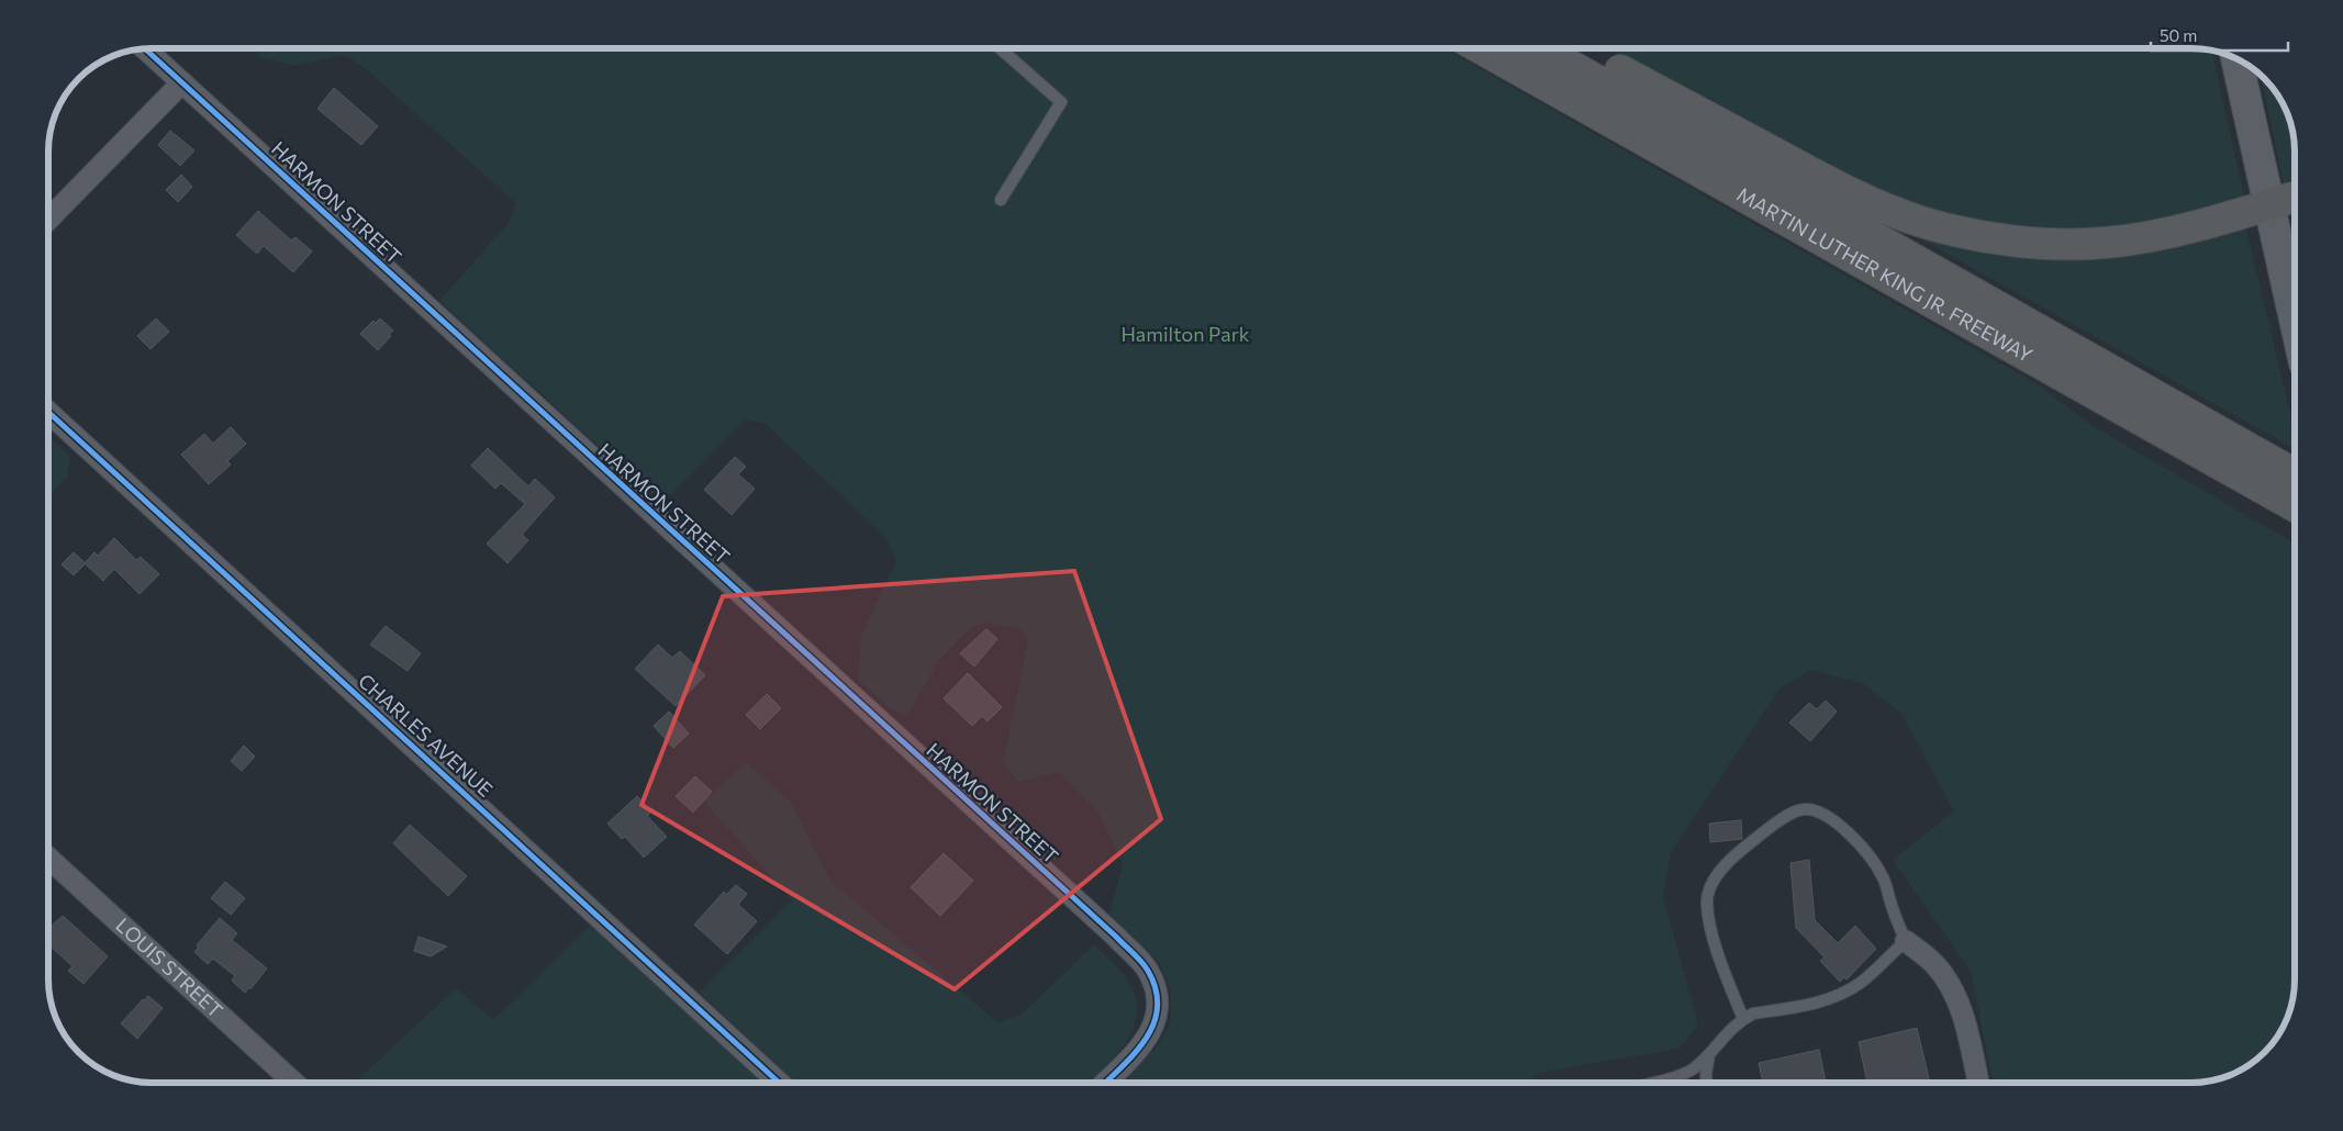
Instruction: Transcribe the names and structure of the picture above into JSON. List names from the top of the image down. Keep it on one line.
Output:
{"streets":{"highway":["MARTIN LUTHER KING JR. FREEWAY"],"street":["HARMON STREET","CHARLES AVENUE","LOUIS STREET"]},"parks":["Hamilton Park"],"scale_bar":"50 m"}
